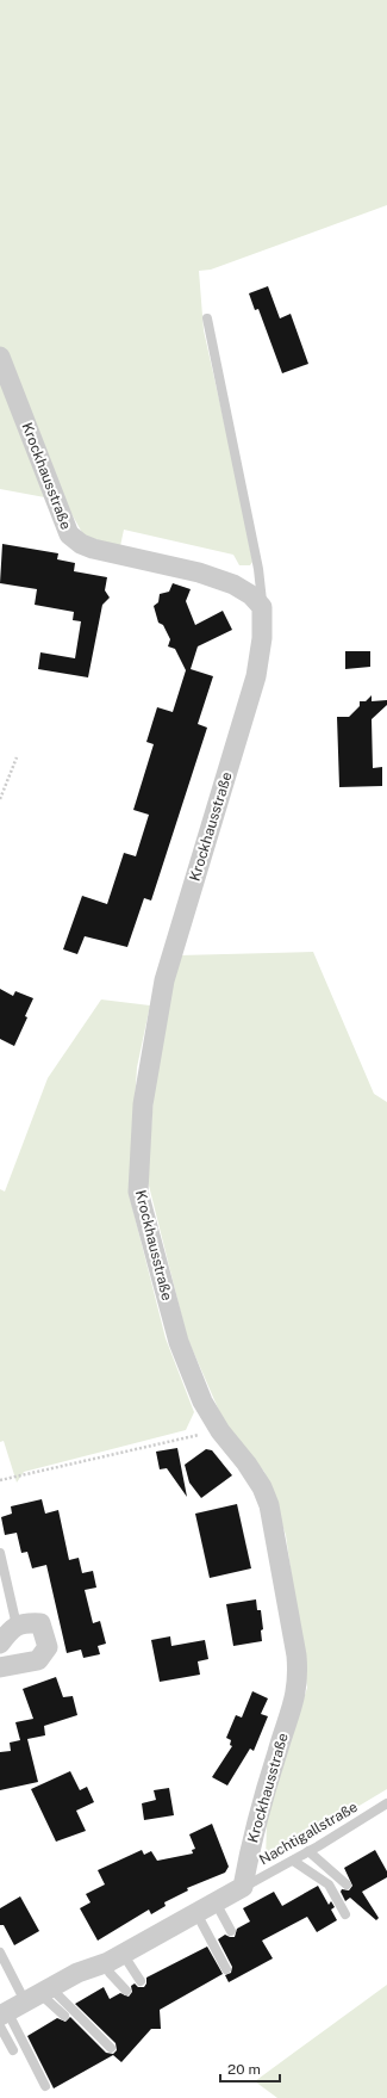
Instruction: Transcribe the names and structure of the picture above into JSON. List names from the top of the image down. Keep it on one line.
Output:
{"streets":{"street":["Krockhausstraße"],"lane":["Nachtigallstraße"]},"crossings":[["Krockhausstraße","Nachtigallstraße"]],"scale_bar":"20 m"}
